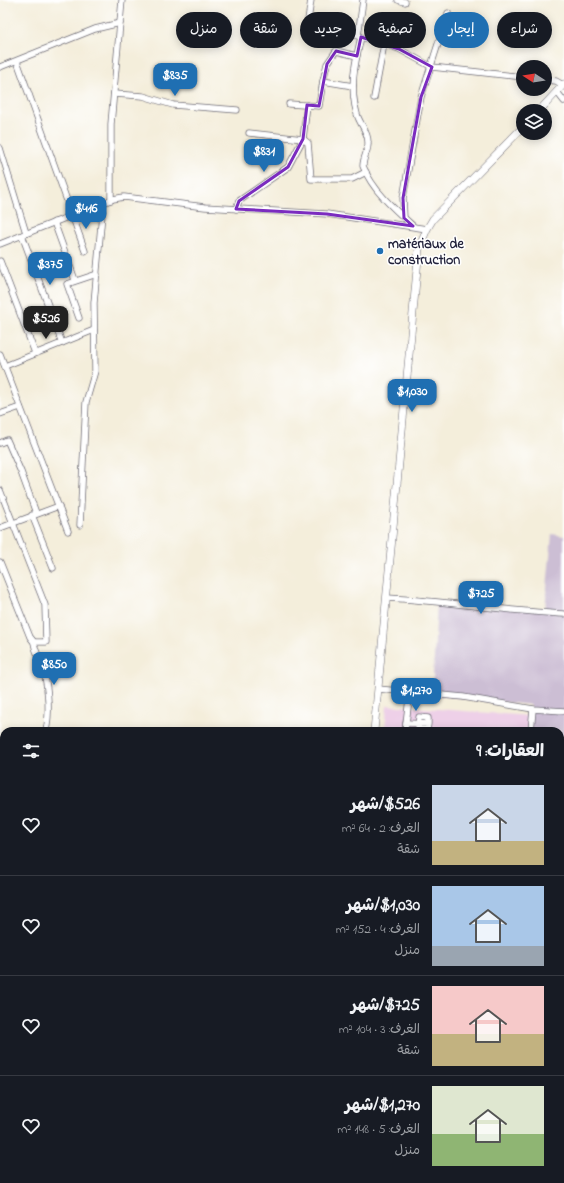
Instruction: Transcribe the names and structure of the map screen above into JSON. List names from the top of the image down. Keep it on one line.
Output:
{"places":["matériaux de construction"],"north":"left","page":{"chip":["شراء","إيجار","تصفية","جديد","شقة","منزل"],"price":["$835","$831","$416","$375","$526","$1,030","$725","$850","$1,270"],"heading":"العقارات: 9","list":[{"name":"$526/شهر","note":"الغرف: 2 · 64 m² · شقة"},{"name":"$1,030/شهر","note":"الغرف: 4 · 152 m² · منزل"},{"name":"$725/شهر","note":"الغرف: 3 · 104 m² · شقة"},{"name":"$1,270/شهر","note":"الغرف: 5 · 148 m² · منزل"}]}}
